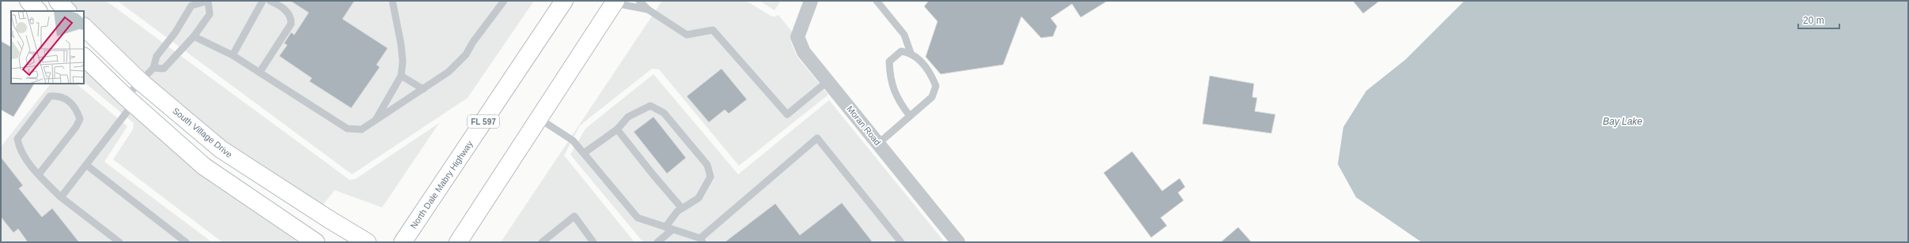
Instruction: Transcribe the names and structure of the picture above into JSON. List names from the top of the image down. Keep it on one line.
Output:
{"streets":{"street":["FL 597","Moran Road","South Village Drive","North Dale Mabry Highway"]},"water":["Bay Lake"],"scale_bar":"20 m"}
